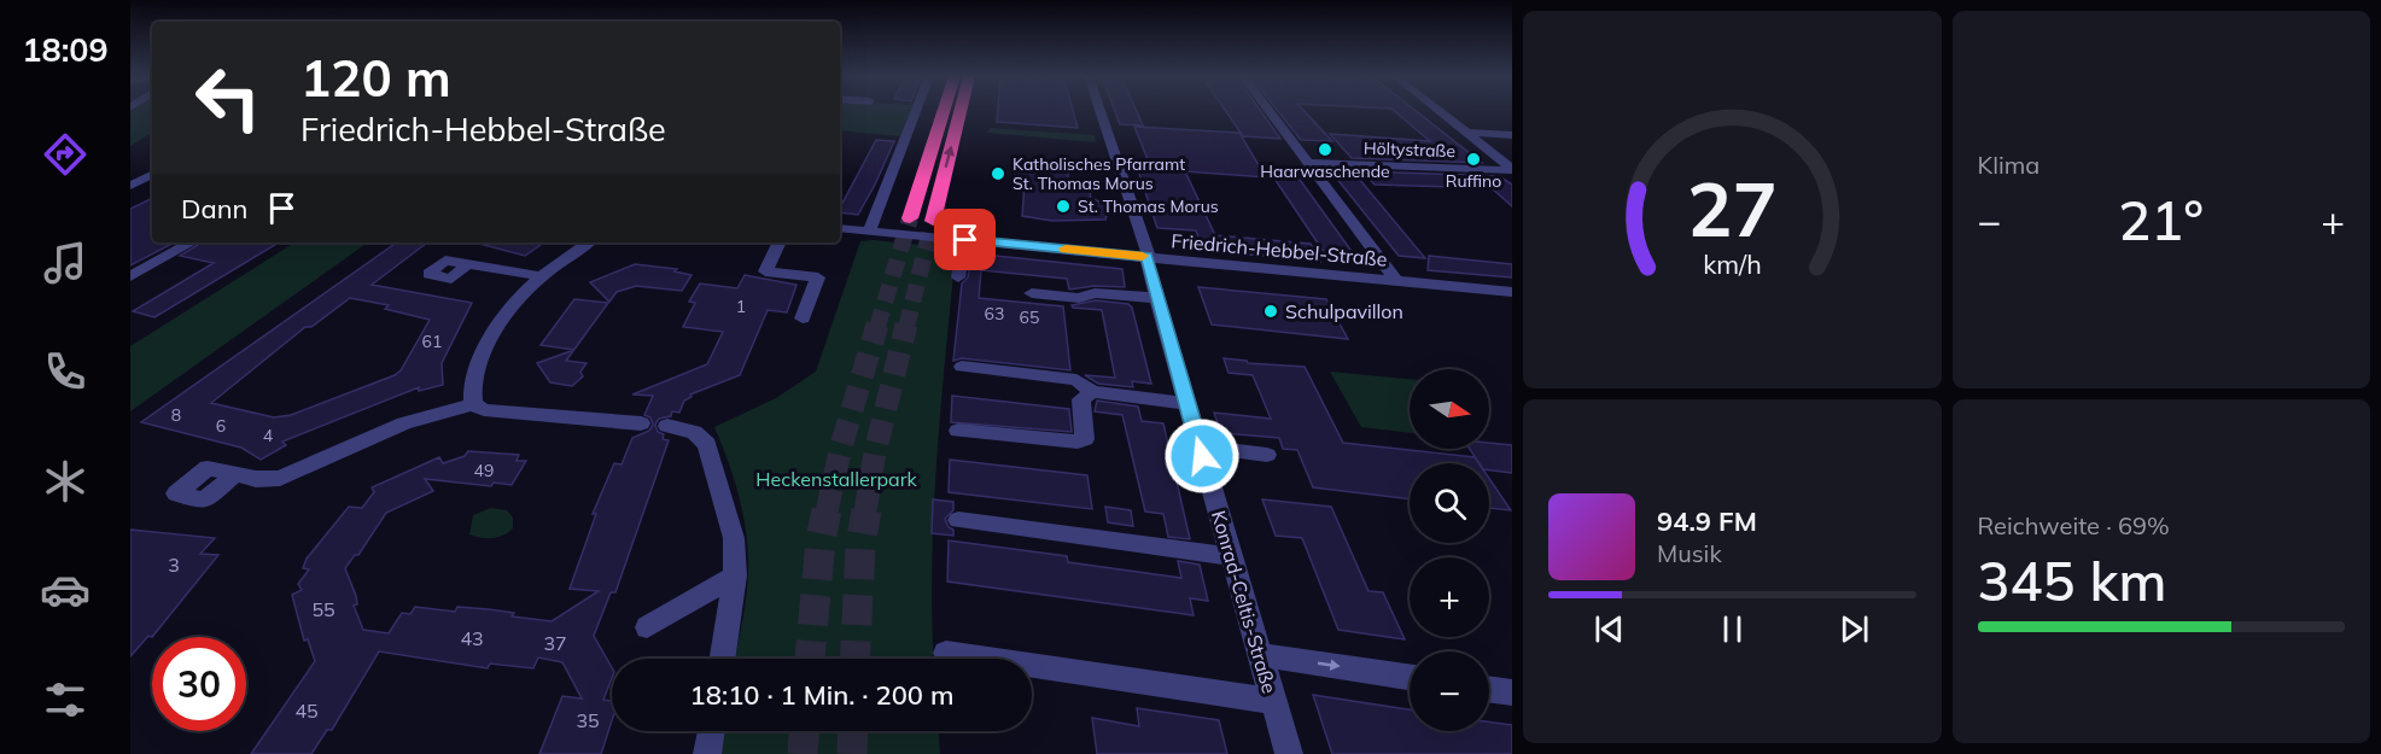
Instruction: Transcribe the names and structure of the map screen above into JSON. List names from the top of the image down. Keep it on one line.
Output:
{"streets":{"street":["Höltystraße","Friedrich-Hebbel-Straße","Konrad-Celtis-Straße"]},"crossings":[["Friedrich-Hebbel-Straße","Konrad-Celtis-Straße"]],"parks":["Heckenstallerpark"],"places":["Haarwaschende","Ruffino","Katholisches Pfarramt St. Thomas Morus","St. Thomas Morus","Schulpavillon"],"house_numbers":["1","63","65","61","8","6","4","49","3","55","43","37","45","35"],"north":"right","page":{"tabs":"18:09","tile":["Klima",["Reichweite · 69%","345 km"]],"turn":["120 m","Friedrich-Hebbel-Straße"],"then":"Dann","heat":["−","21°","+"],"map_buttons":["+","−"],"song":["94.9 FM","Musik"],"limit":"30","trip":"18:10 · 1 Min. · 200 m","gauge":["27","km/h"]}}
